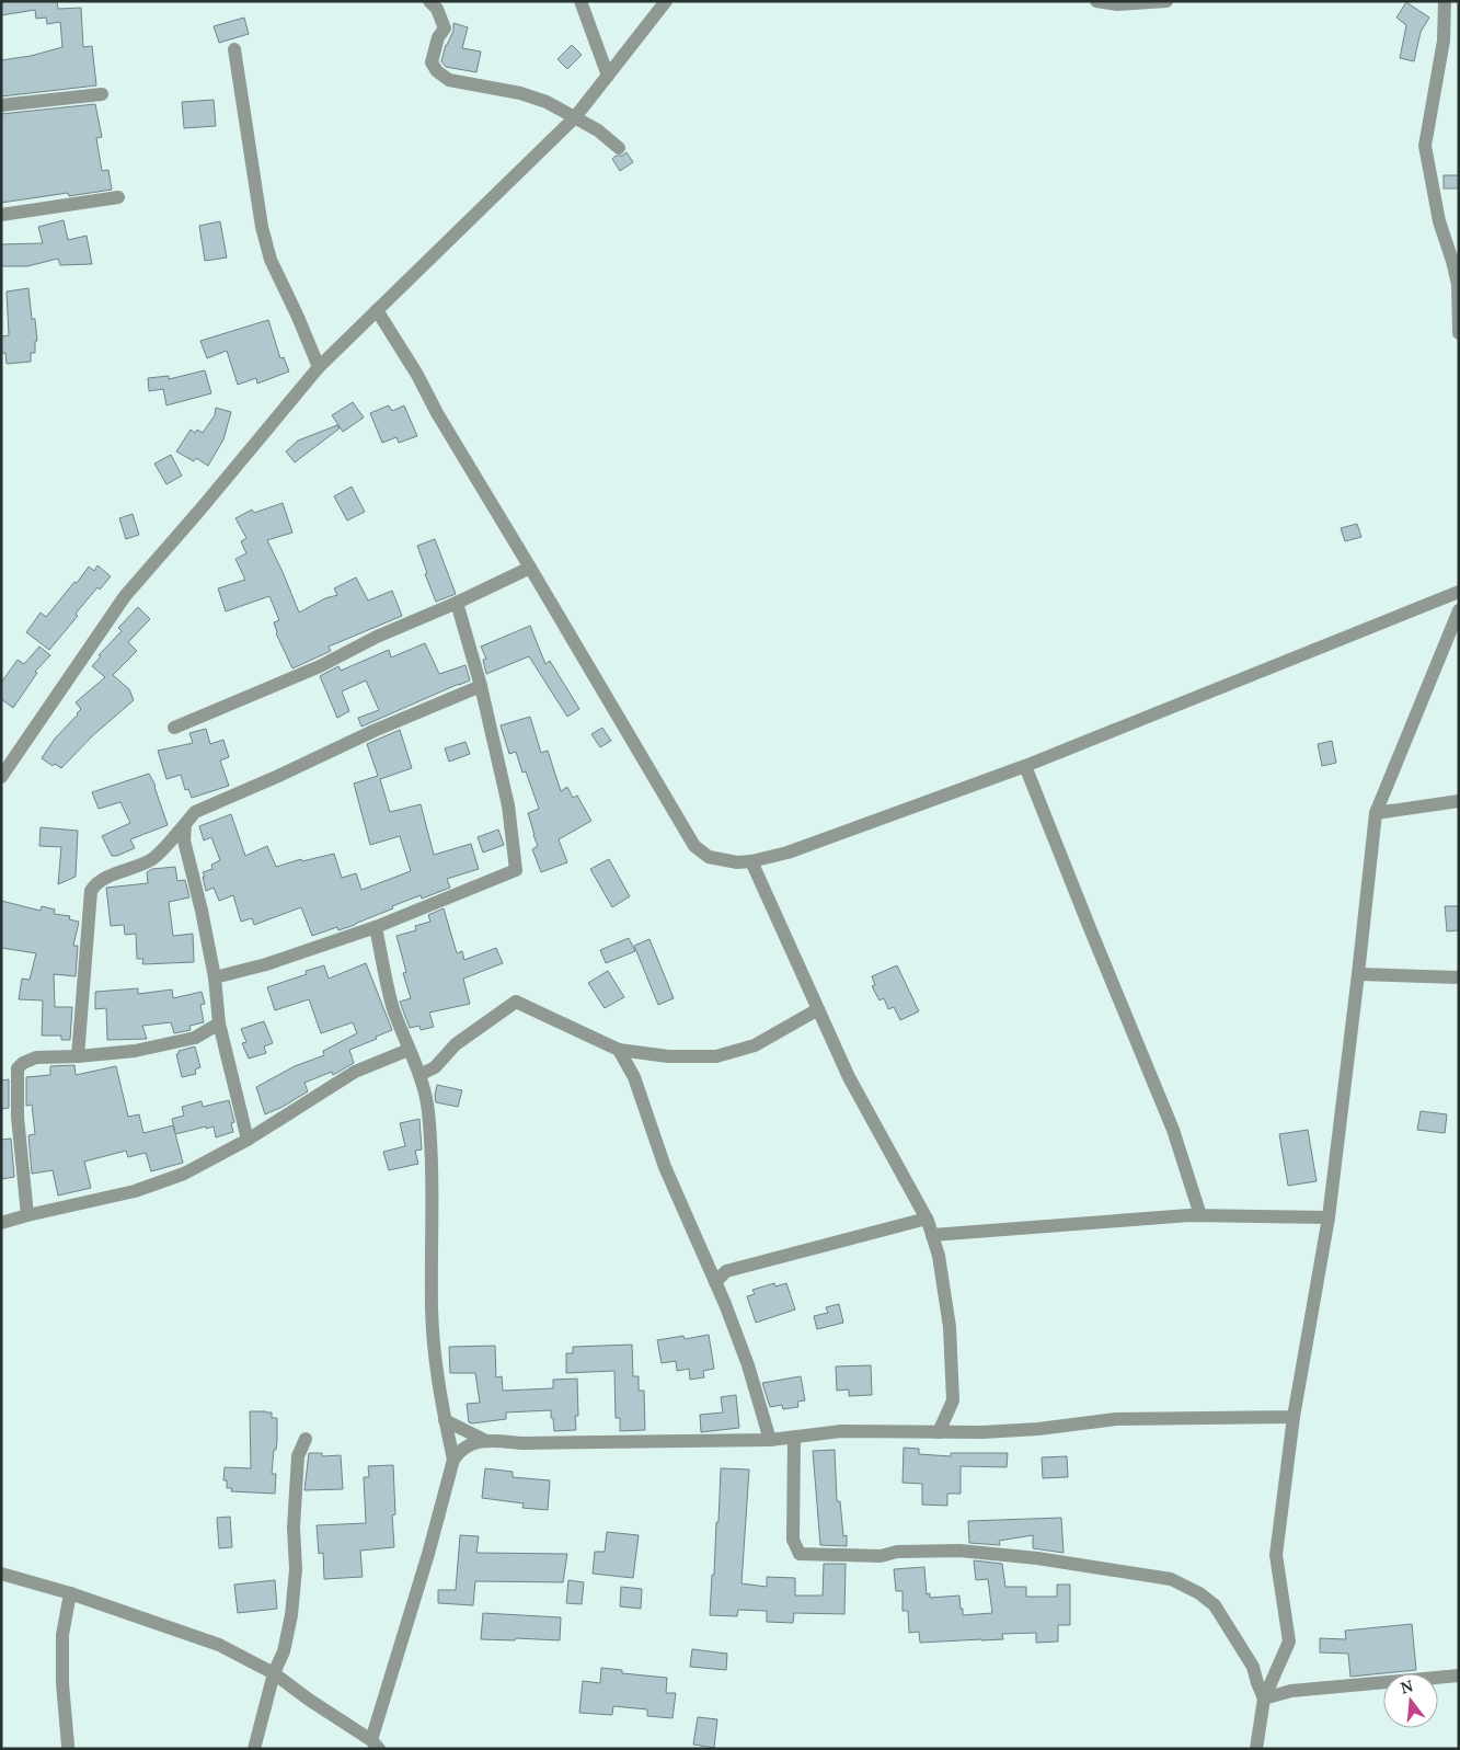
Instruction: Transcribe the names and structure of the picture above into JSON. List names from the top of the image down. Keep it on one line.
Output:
{"north":"top"}
